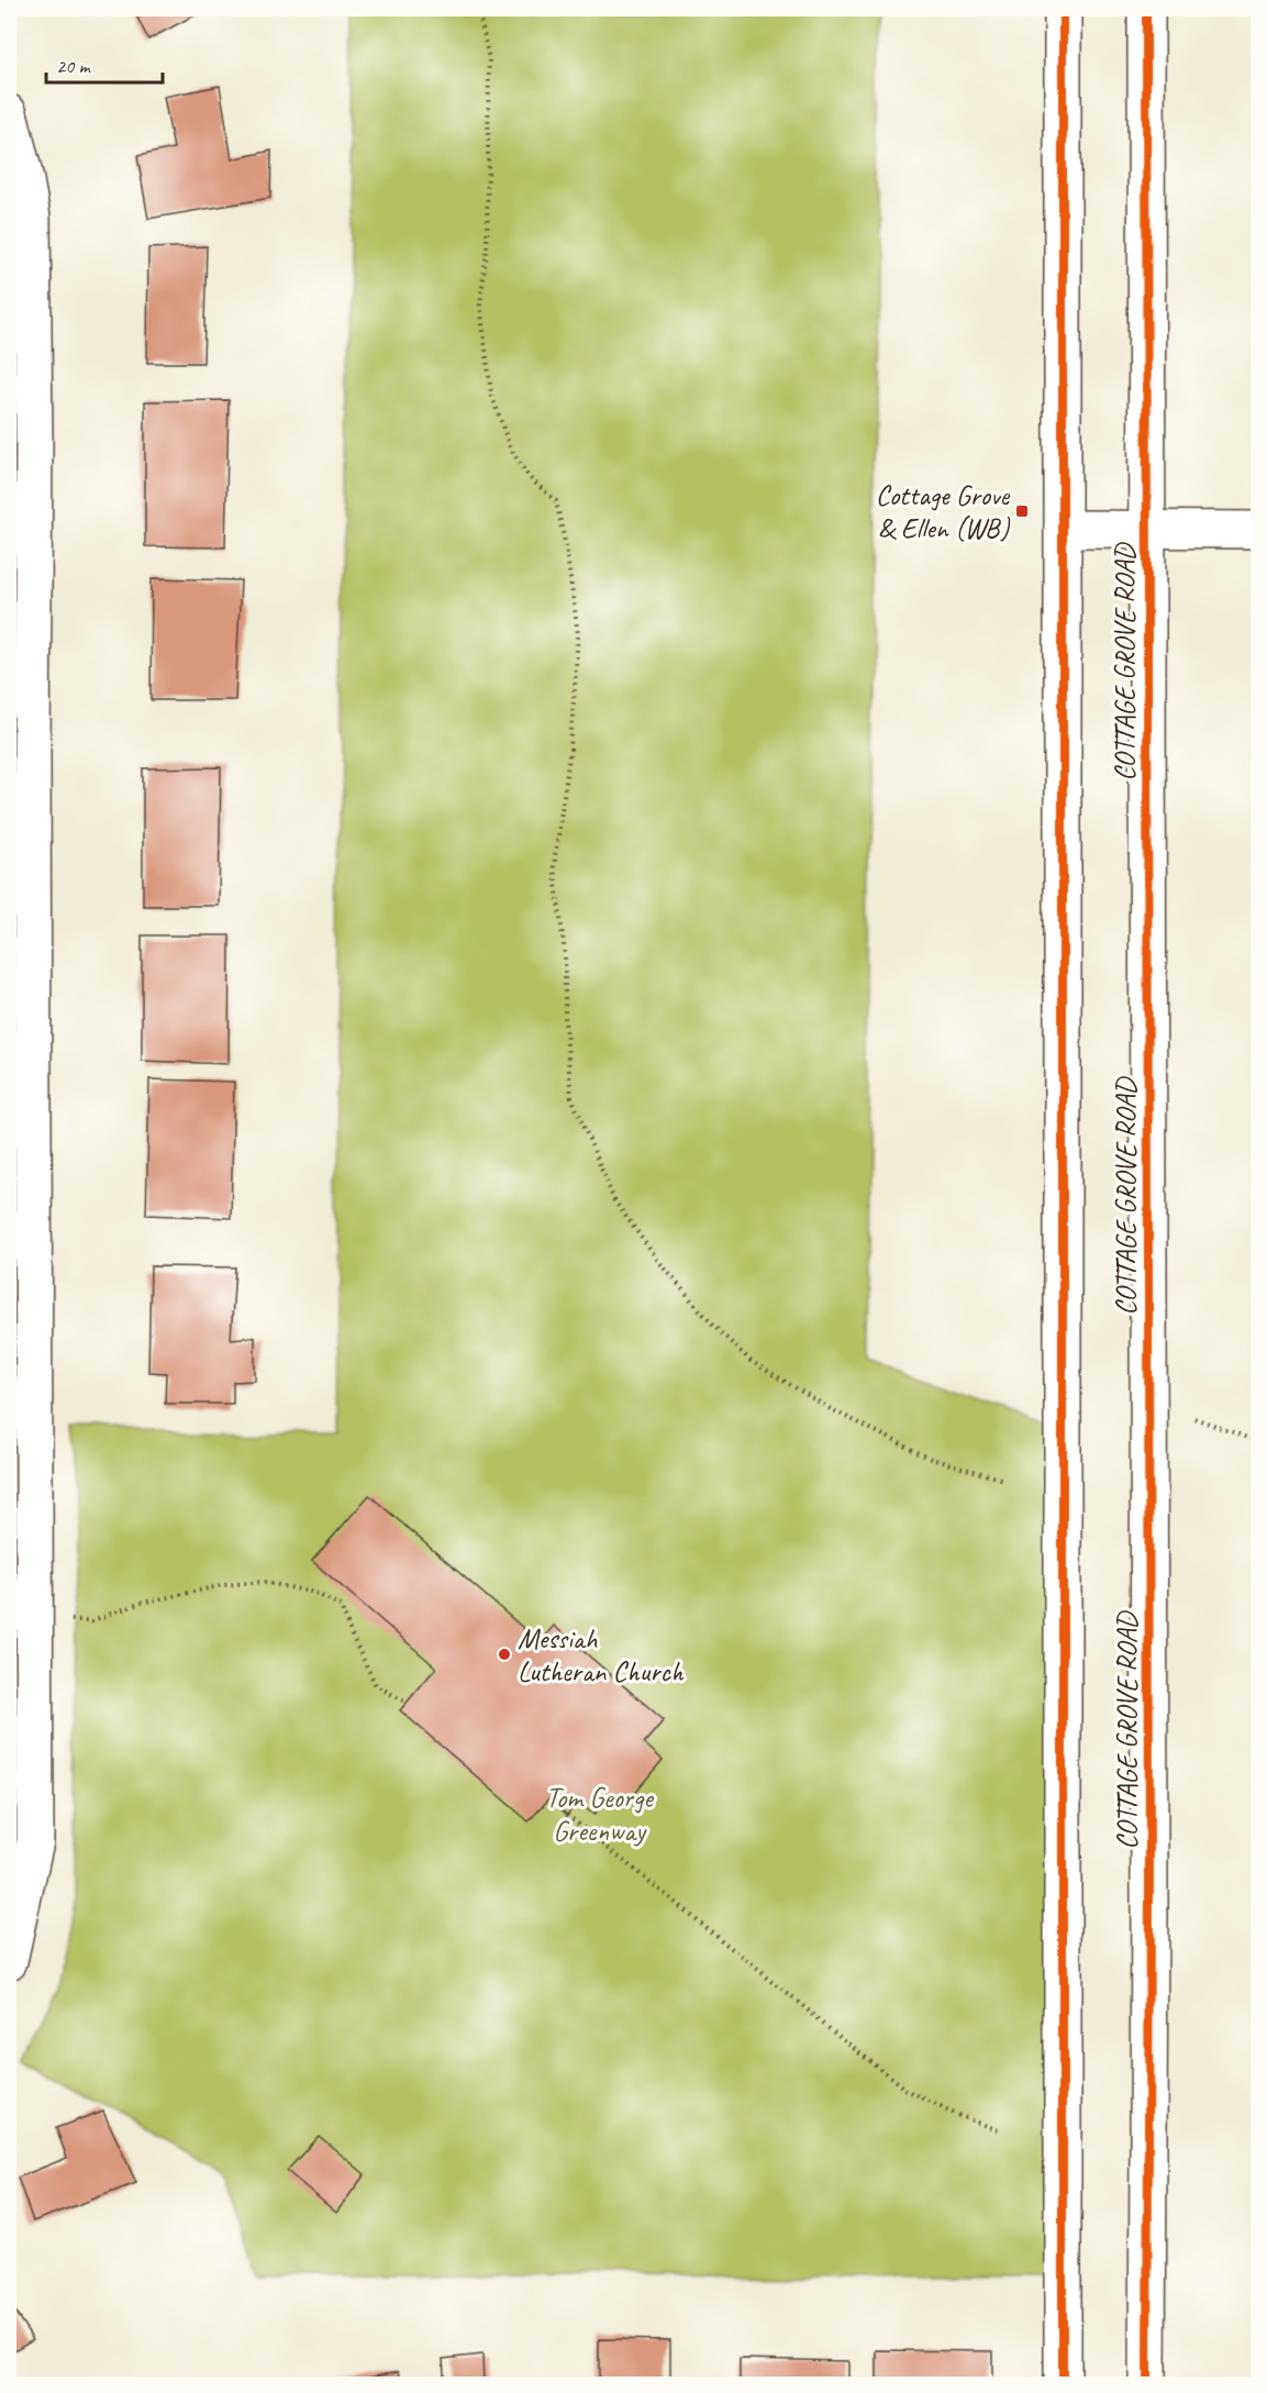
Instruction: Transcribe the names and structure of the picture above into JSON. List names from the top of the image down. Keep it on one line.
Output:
{"streets":{"main road":["COTTAGE GROVE ROAD"]},"parks":["Tom George Greenway"],"places":{"transit":["Cottage Grove & Ellen (WB)"],"other":["Messiah Lutheran Church"]},"scale_bar":"20 m"}
